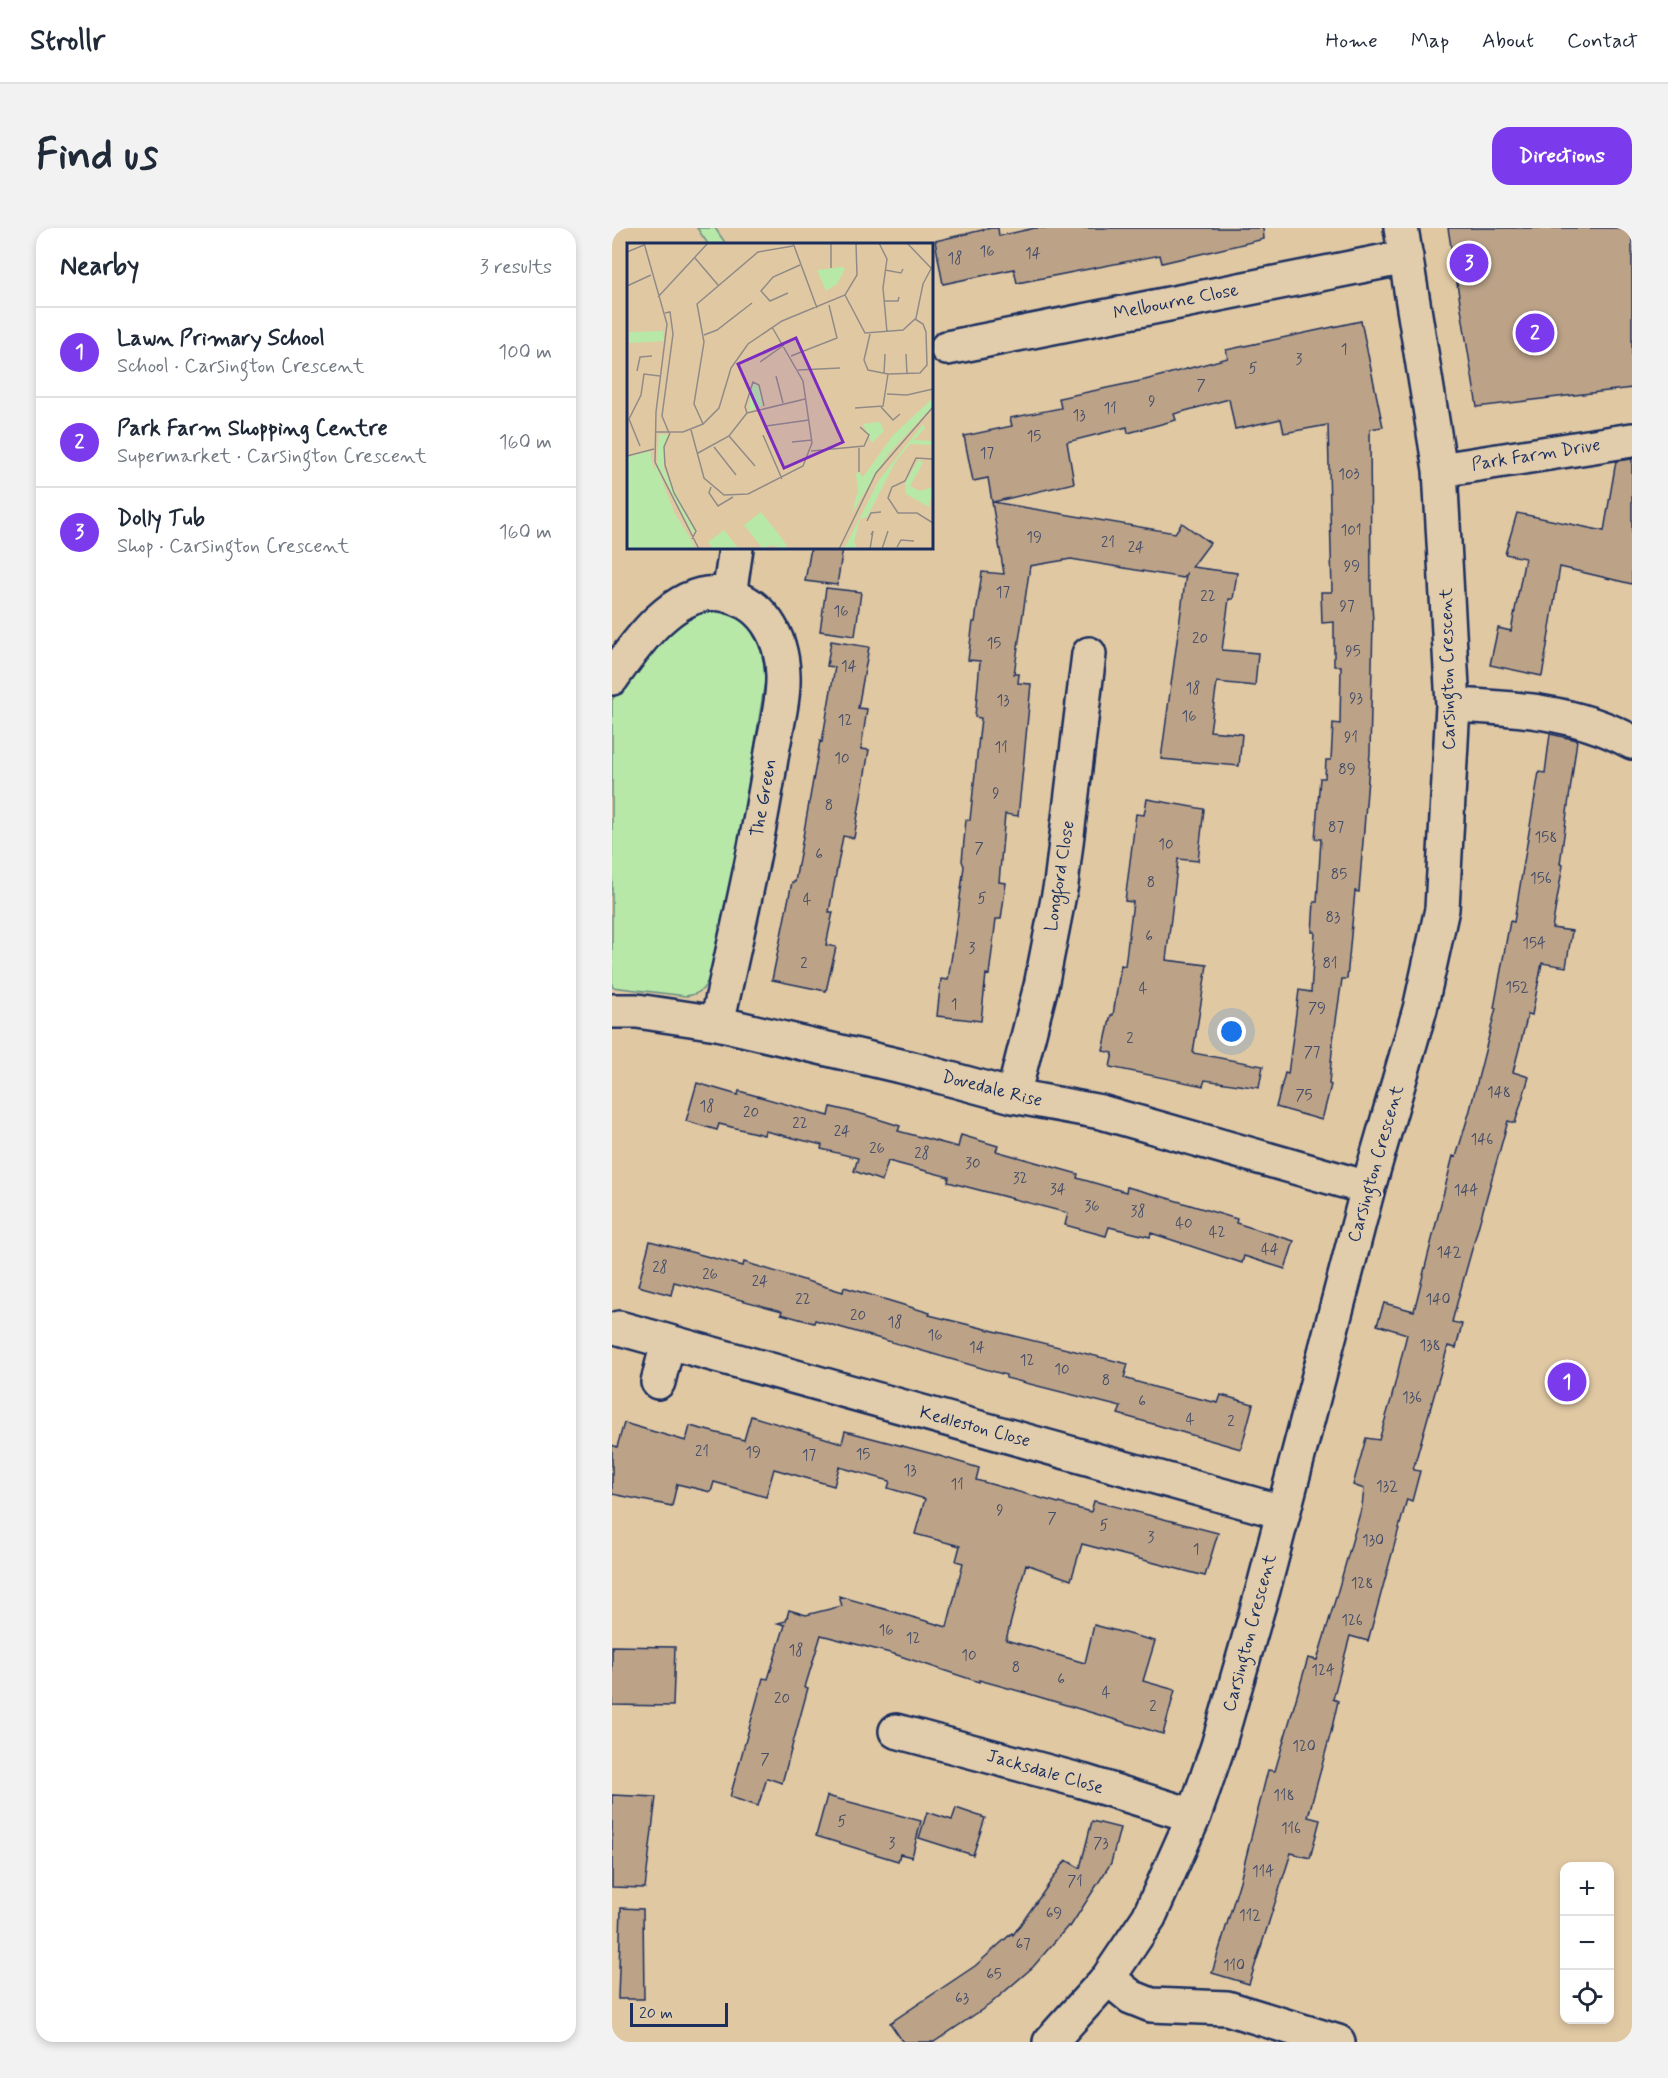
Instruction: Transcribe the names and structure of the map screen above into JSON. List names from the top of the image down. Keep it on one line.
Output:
{"streets":{"street":["Melbourne Close","Park Farm Drive","Carsington Crescent","The Green","Longford Close","Dovedale Rise","Kedleston Close","Jacksdale Close"]},"crossings":[["Melbourne Close","Carsington Crescent"],["Park Farm Drive","Carsington Crescent"],["Carsington Crescent","Dovedale Rise"],["Carsington Crescent","Kedleston Close"],["Carsington Crescent","Jacksdale Close"],["The Green","Dovedale Rise"],["Longford Close","Dovedale Rise"]],"house_numbers":["16","14","18","1","3","5","7","9","11","13","15","17","103","101","19","21","24","99","17","22","97","16","20","15","95","14","18","93","13","16","12","91","11","10","89","9","8","87","158","10","7","6","85","156","8","5","4","83","6","154","3","2","81","152","4","1","79","2","77","148","75","18","20","22","24","146","26","28","30","32","34","144","36","38","40","42","44","142","28","26","24","22","140","20","18","16","138","14","12","10","8","136","6","4","2","21","19","15","17","13","11","132","9","7","5","3","130","1","128","126","16","12","18","10","8","124","6","4","20","2","120","7","118","5","116","3","73","114","71","69","112","67","110","65","63"],"scale_bar":"20 m","page":{"header":"Strollr","nav":["Home","Map","About","Contact"],"buttons":"Directions","title":"Find us","heading":["Nearby","3 results"],"pins":["3","2","1"],"list":[{"mark":"1","name":"Lawn Primary School","note":"School · Carsington Crescent","value":"100 m"},{"mark":"2","name":"Park Farm Shopping Centre","note":"Supermarket · Carsington Crescent","value":"160 m"},{"mark":"3","name":"Dolly Tub","note":"Shop · Carsington Crescent","value":"160 m"}],"map_buttons":["+","−"],"scale":"20 m"}}
